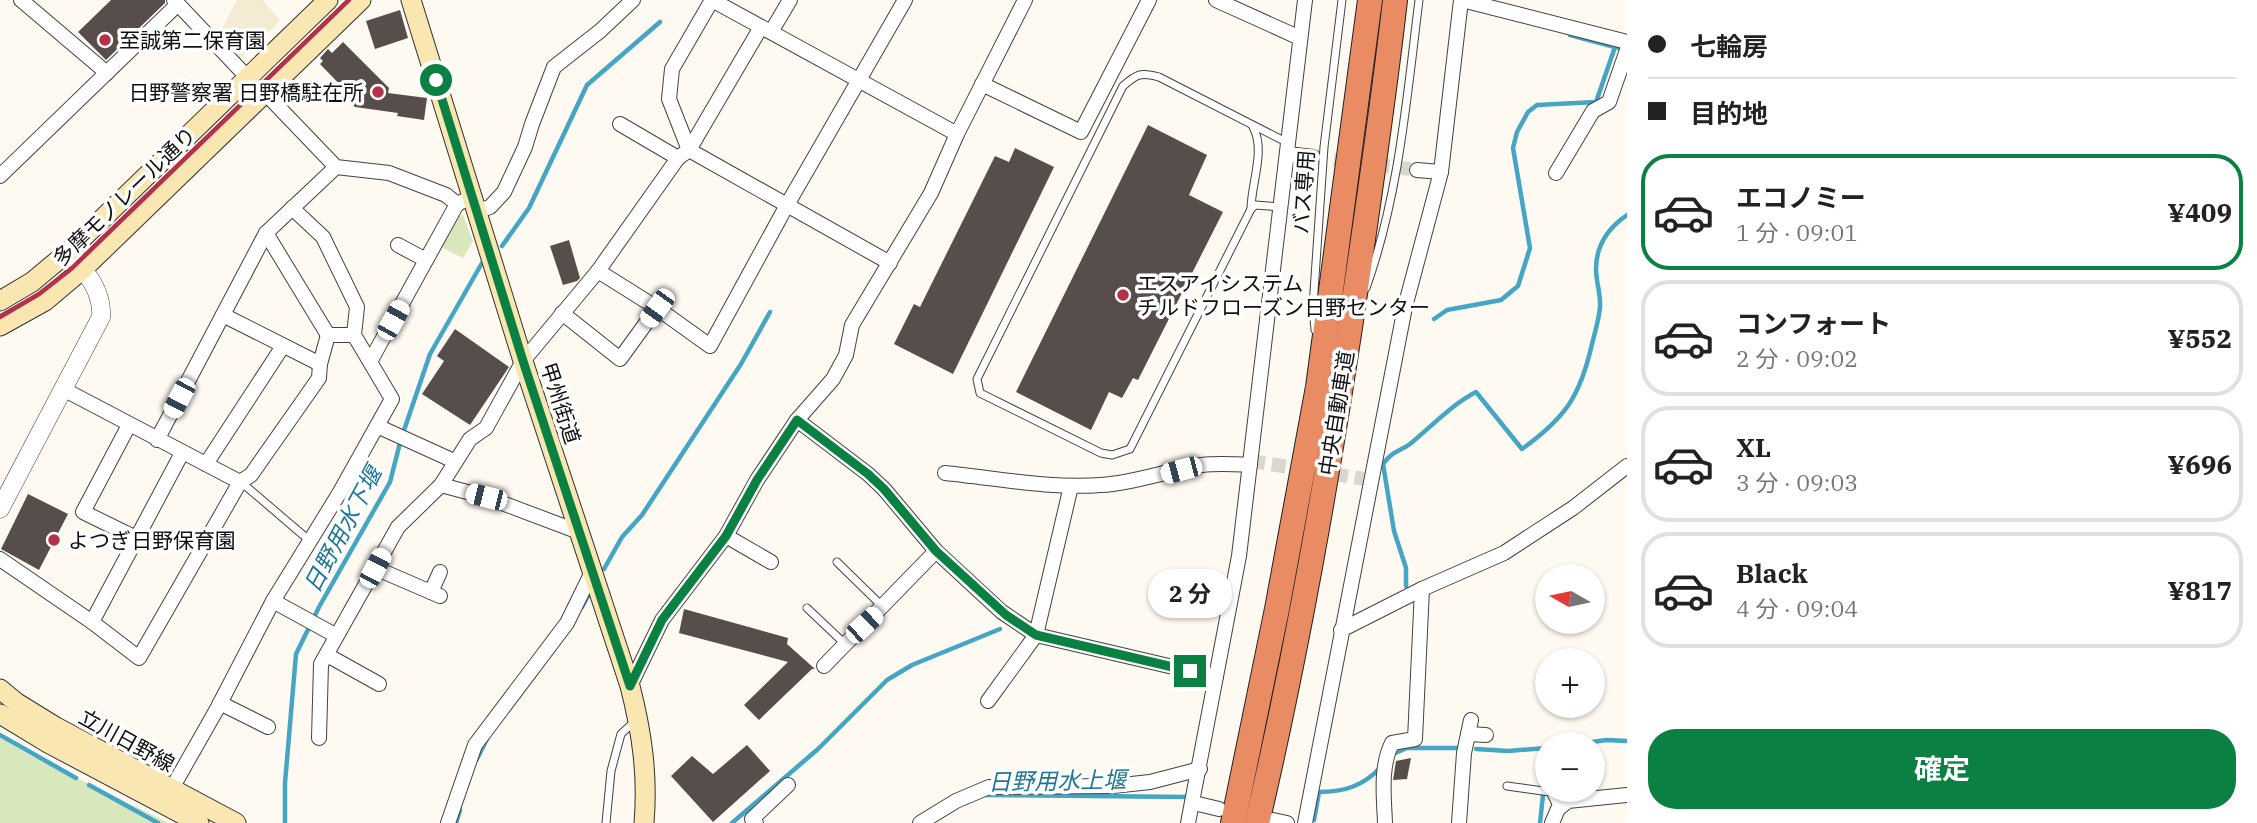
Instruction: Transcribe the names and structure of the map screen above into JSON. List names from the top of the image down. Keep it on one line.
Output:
{"streets":{"highway":["中央自動車道"],"main road":["多摩モノレール通り","甲州街道","立川日野線"],"lane":["バス専用"]},"crossings":[["バス専用","中央自動車道"]],"water":["日野用水下堰","日野用水上堰"],"places":["至誠第二保育園","日野警察署 日野橋駐在所","エスアイシステム チルドフローズン日野センター","よつぎ日野保育園"],"north":"left","page":{"banner":["七輪房","目的地"],"list":[{"name":"エコノミー","note":"1 分 · 09:01","value":"¥409"},{"name":"コンフォート","note":"2 分 · 09:02","value":"¥552"},{"name":"XL","note":"3 分 · 09:03","value":"¥696"},{"name":"Black","note":"4 分 · 09:04","value":"¥817"}],"map_buttons":["+","−"],"bubble":"2 分","buttons":"確定"}}
